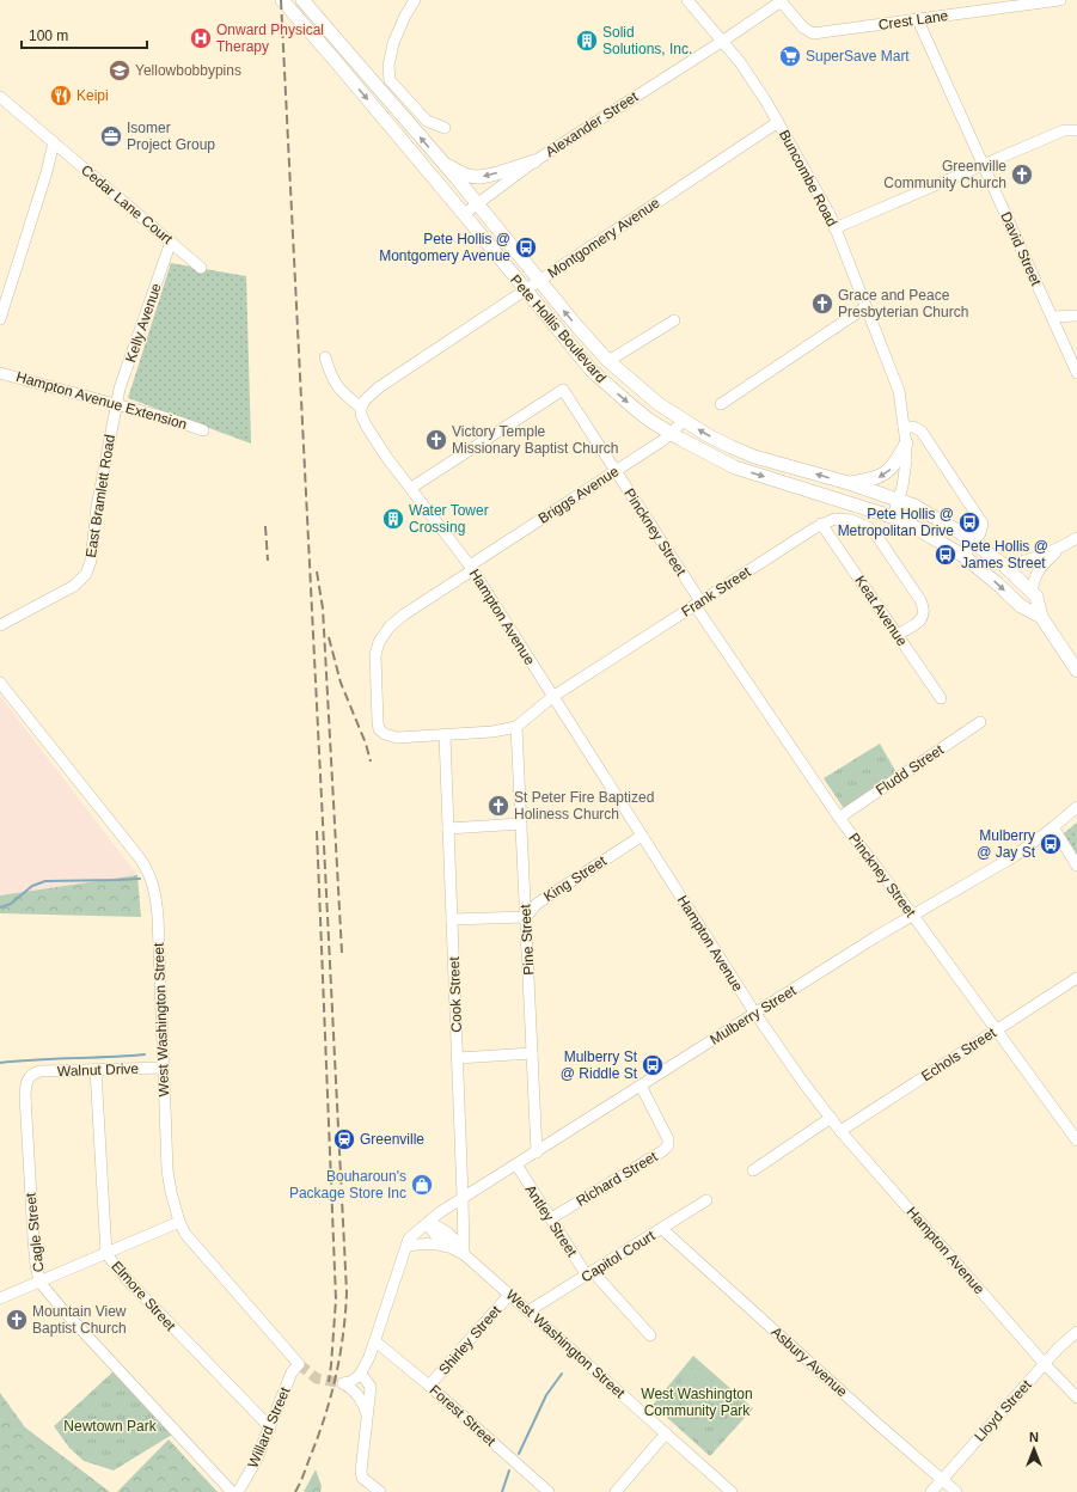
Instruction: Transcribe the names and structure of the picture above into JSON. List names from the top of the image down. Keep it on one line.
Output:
{"streets":{"main road":["Pete Hollis Boulevard"],"street":["Crest Lane","Alexander Street","Buncombe Road","Cedar Lane Court","Montgomery Avenue","David Street","Kelly Avenue","Hampton Avenue Extension","Briggs Avenue","East Bramlett Road","Pinckney Street","Frank Street","Keat Avenue","Hampton Avenue","Fludd Street","King Street","Pine Street","Cook Street","Mulberry Street","West Washington Street","Echols Street","Walnut Drive","Richard Street","Antley Street","Cagle Street","Capitol Court","Elmore Street","Shirley Street","Asbury Avenue","Lloyd Street","Forest Street","Willard Street"]},"crossings":[["Crest Lane","Alexander Street"],["Crest Lane","David Street"],["Alexander Street","Buncombe Road"],["Alexander Street","Pete Hollis Boulevard"],["Buncombe Road","Montgomery Avenue"],["Buncombe Road","Pete Hollis Boulevard"],["Cedar Lane Court","Kelly Avenue"],["Montgomery Avenue","Pete Hollis Boulevard"],["Montgomery Avenue","Hampton Avenue"],["Kelly Avenue","Hampton Avenue Extension"],["Kelly Avenue","East Bramlett Road"],["Pete Hollis Boulevard","Briggs Avenue"],["Hampton Avenue Extension","East Bramlett Road"],["Briggs Avenue","Pinckney Street"],["Briggs Avenue","Frank Street"],["Briggs Avenue","Hampton Avenue"],["Briggs Avenue","Cook Street"],["Pinckney Street","Frank Street"],["Pinckney Street","Hampton Avenue"],["Pinckney Street","Fludd Street"],["Pinckney Street","Mulberry Street"],["Pinckney Street","Echols Street"],["Frank Street","Keat Avenue"],["Frank Street","Hampton Avenue"],["Frank Street","Pine Street"],["Frank Street","Cook Street"],["Hampton Avenue","King Street"],["Hampton Avenue","Mulberry Street"],["Hampton Avenue","Echols Street"],["Hampton Avenue","Lloyd Street"],["King Street","Pine Street"],["Pine Street","Mulberry Street"],["Cook Street","Mulberry Street"],["Cook Street","West Washington Street"],["Mulberry Street","West Washington Street"],["Mulberry Street","Richard Street"],["Mulberry Street","Antley Street"],["West Washington Street","Walnut Drive"],["West Washington Street","Capitol Court"],["West Washington Street","Shirley Street"],["West Washington Street","Willard Street"],["Walnut Drive","Cagle Street"],["Walnut Drive","Elmore Street"],["Richard Street","Antley Street"],["Antley Street","Capitol Court"],["Capitol Court","Asbury Avenue"],["Elmore Street","Willard Street"],["Shirley Street","Forest Street"],["Asbury Avenue","Lloyd Street"]],"parks":["West Washington Community Park","Newtown Park"],"places":{"hospital":["Onward Physical Therapy"],"building":["Solid Solutions, Inc.","Water Tower Crossing"],"supermarket":["SuperSave Mart"],"school or university":["Yellowbobbypins"],"restaurant":["Keipi"],"office":["Isomer Project Group"],"church":["Greenville Community Church","Grace and Peace Presbyterian Church","Victory Temple Missionary Baptist Church","St Peter Fire Baptized Holiness Church","Mountain View Baptist Church"],"bus stop":["Pete Hollis @ Montgomery Avenue","Pete Hollis @ Metropolitan Drive","Pete Hollis @ James Street","Mulberry @ Jay St","Mulberry St @ Riddle St"],"station":["Greenville"],"shop":["Bouharoun's Package Store Inc"]},"scale_bar":"100 m","north":"top"}
